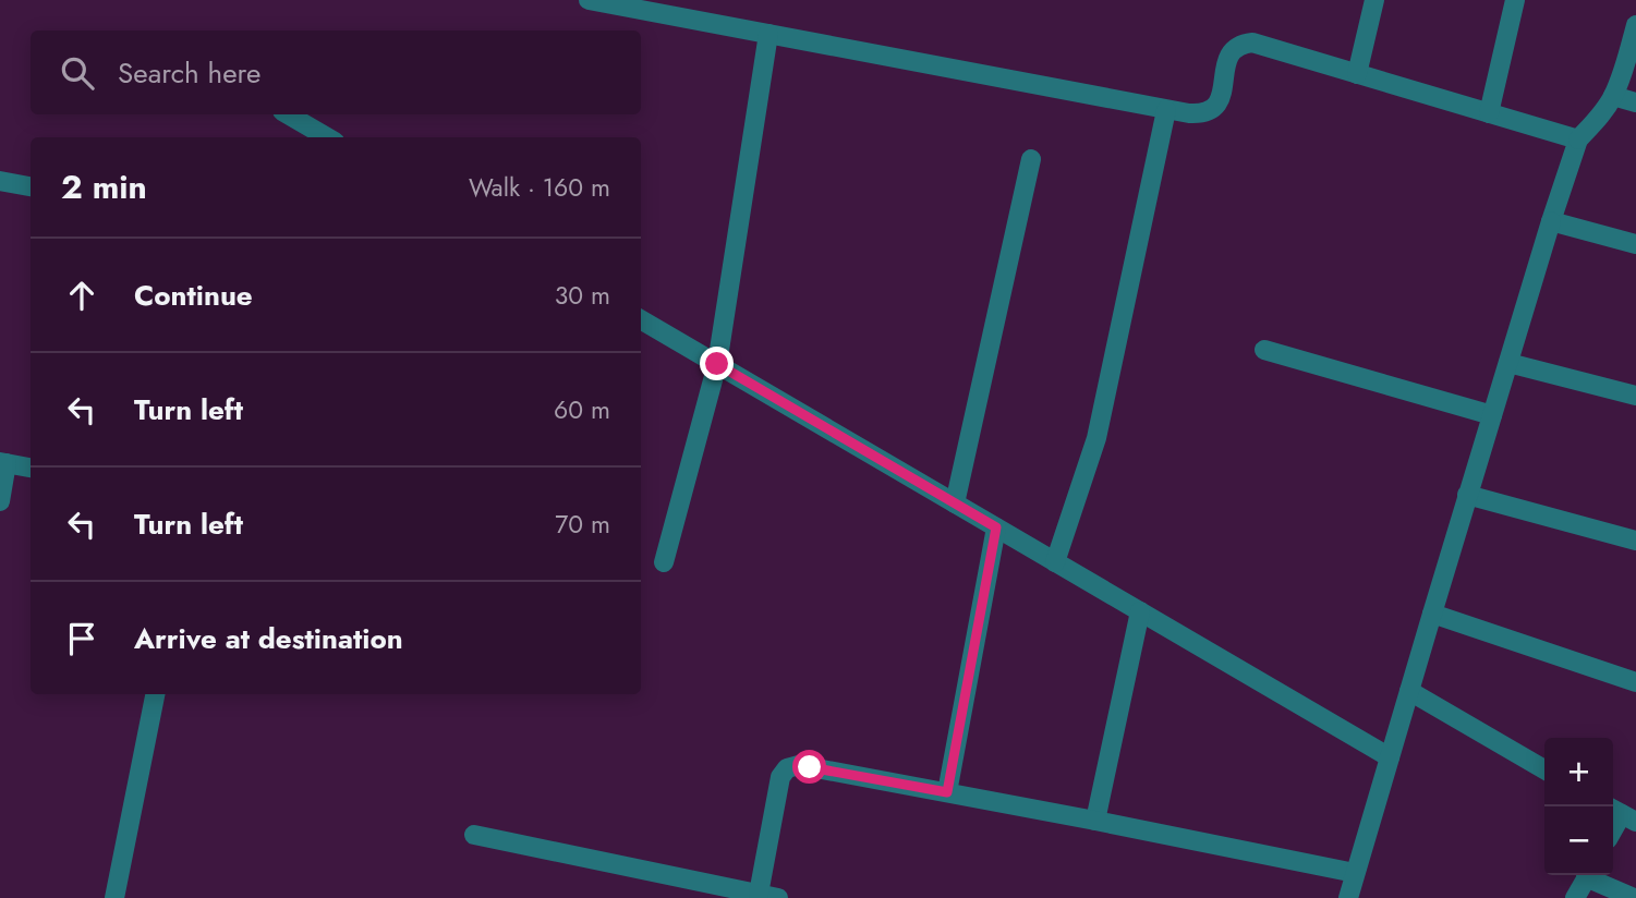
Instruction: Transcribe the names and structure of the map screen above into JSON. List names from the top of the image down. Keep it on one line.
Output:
{"page":{"search":"Search here","heading":["2 min","Walk · 160 m"],"list":[["Continue","30 m"],["Turn left","60 m"],["Turn left","70 m"],"Arrive at destination"],"map_buttons":["+","−"]}}
